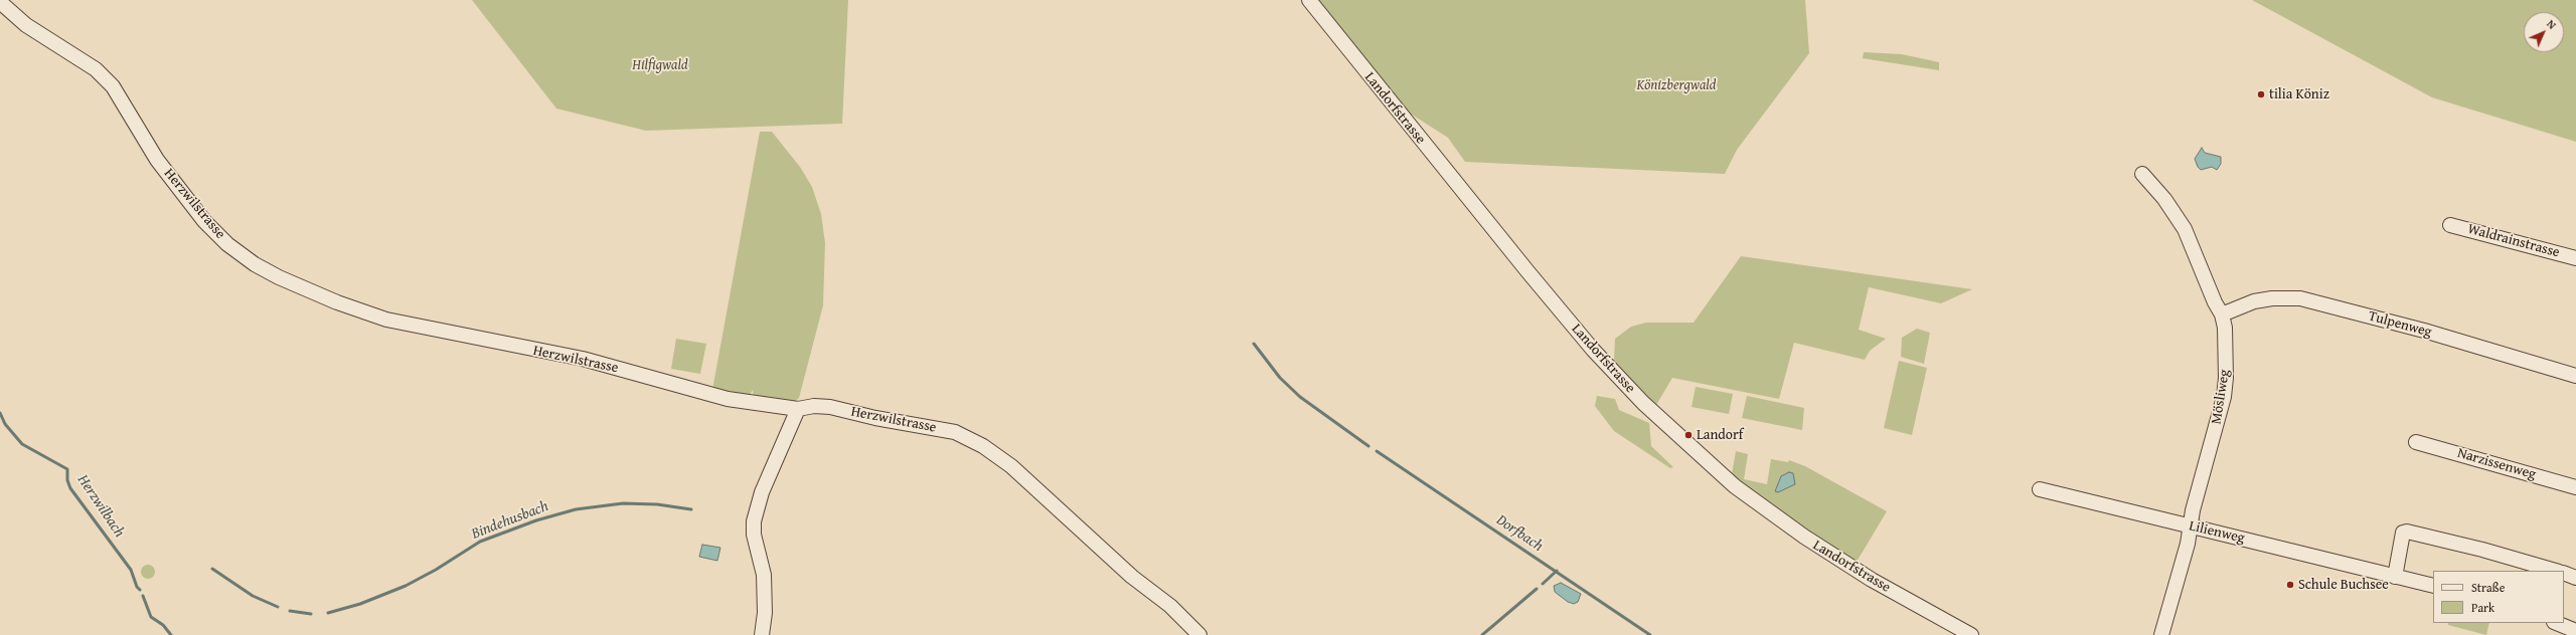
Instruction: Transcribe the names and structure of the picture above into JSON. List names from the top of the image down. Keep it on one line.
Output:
{"streets":{"street":["Landorfstrasse","Herzwilstrasse","Waldrainstrasse","Tulpenweg","Mösliweg","Narzissenweg","Lilienweg"]},"crossings":[["Tulpenweg","Mösliweg"],["Mösliweg","Lilienweg"]],"water":["Herzwilbach","Bindehusbach","Dorfbach"],"parks":["Hilfigwald","Könizbergwald"],"places":["tilia Köniz","Landorf","Schule Buchsee"],"legend":["Straße","Park"],"north":"top right"}
